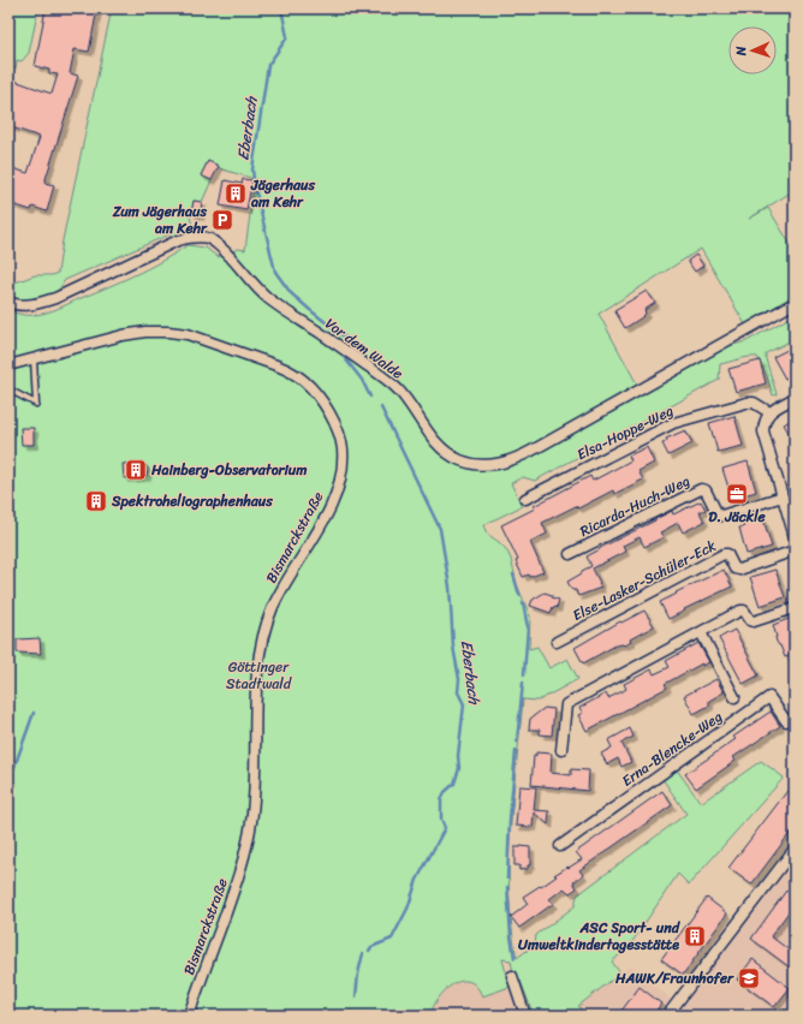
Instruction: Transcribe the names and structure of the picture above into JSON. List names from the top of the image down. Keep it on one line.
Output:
{"streets":{"street":["Vor dem Walde","Elsa-Hoppe-Weg","Ricarda-Huch-Weg","Bismarckstraße","Else-Lasker-Schüler-Eck","Erna-Blencke-Weg"]},"water":["Eberbach"],"parks":["Göttinger Stadtwald"],"places":{"building":["Jägerhaus am Kehr","Hainberg-Observatorium","Spektroheliographenhaus","ASC Sport- und Umweltkindertagesstätte"],"parking":["Zum Jägerhaus am Kehr"],"office":["D. Jäckle"],"school or university":["HAWK/Fraunhofer"]},"north":"left"}
